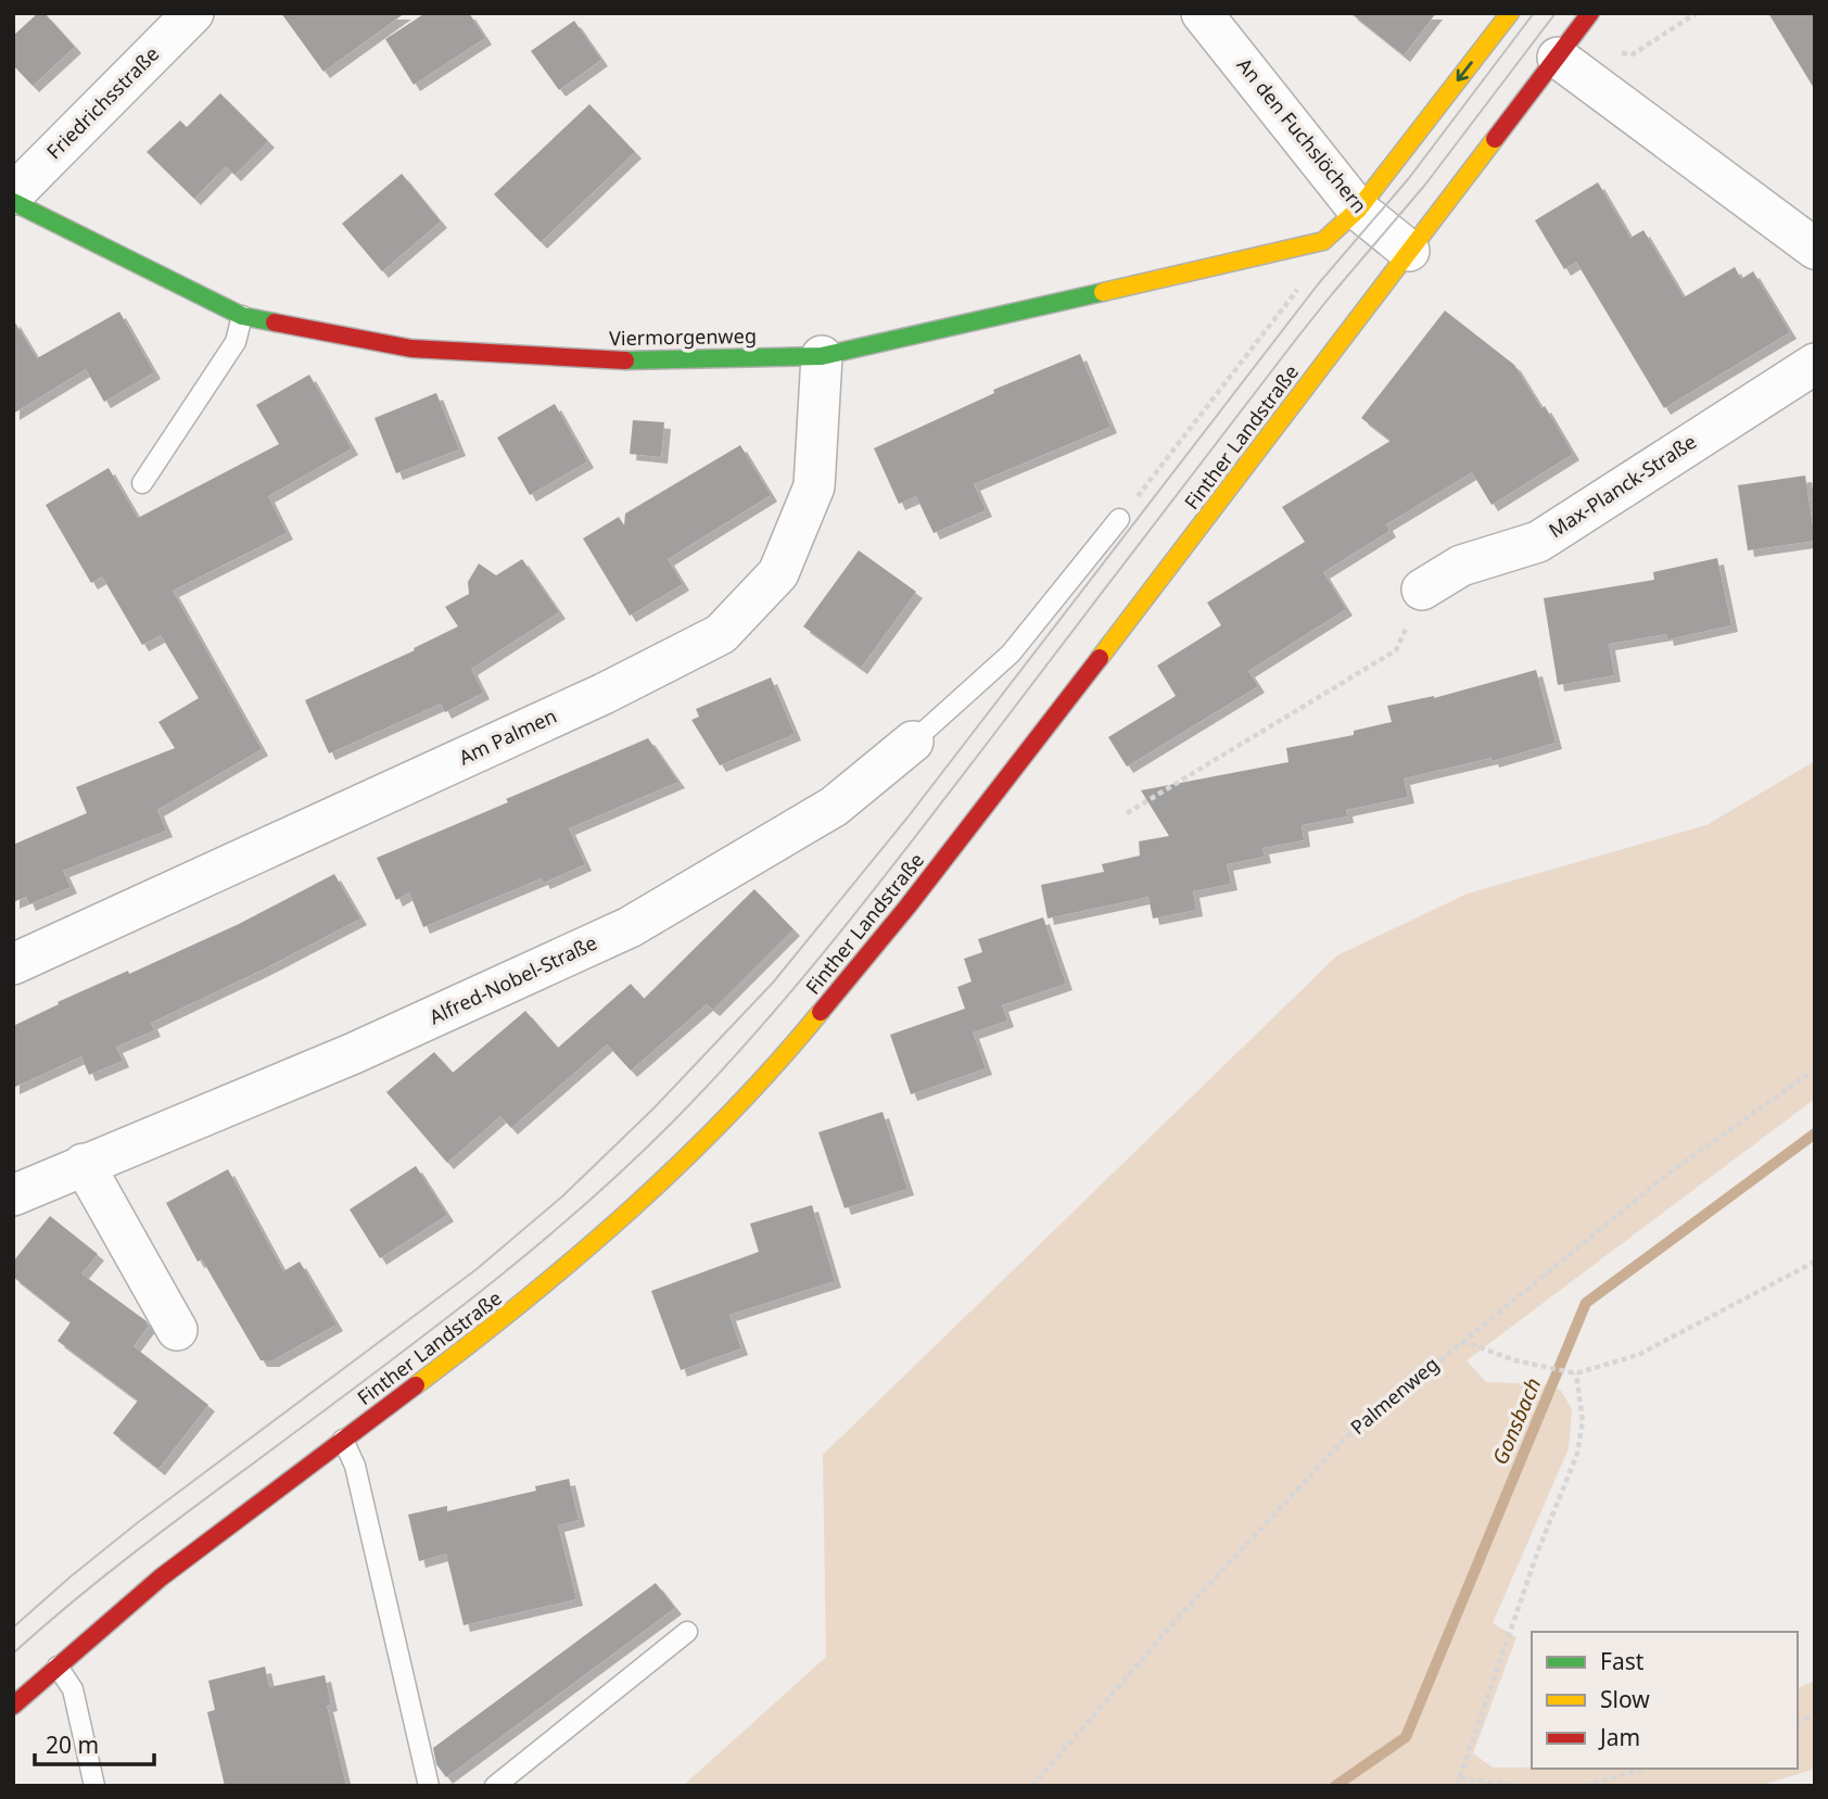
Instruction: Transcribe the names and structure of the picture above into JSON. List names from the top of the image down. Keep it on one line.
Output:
{"streets":{"main road":["Viermorgenweg","Finther Landstraße"],"street":["Friedrichsstraße","An den Fuchslöchern","Max-Planck-Straße","Am Palmen","Alfred-Nobel-Straße"],"path":["Palmenweg"]},"crossings":[["An den Fuchslöchern","Viermorgenweg"],["An den Fuchslöchern","Finther Landstraße"],["Viermorgenweg","Am Palmen"]],"water":["Gonsbach"],"legend":["Fast","Slow","Jam"],"scale_bar":"20 m"}
